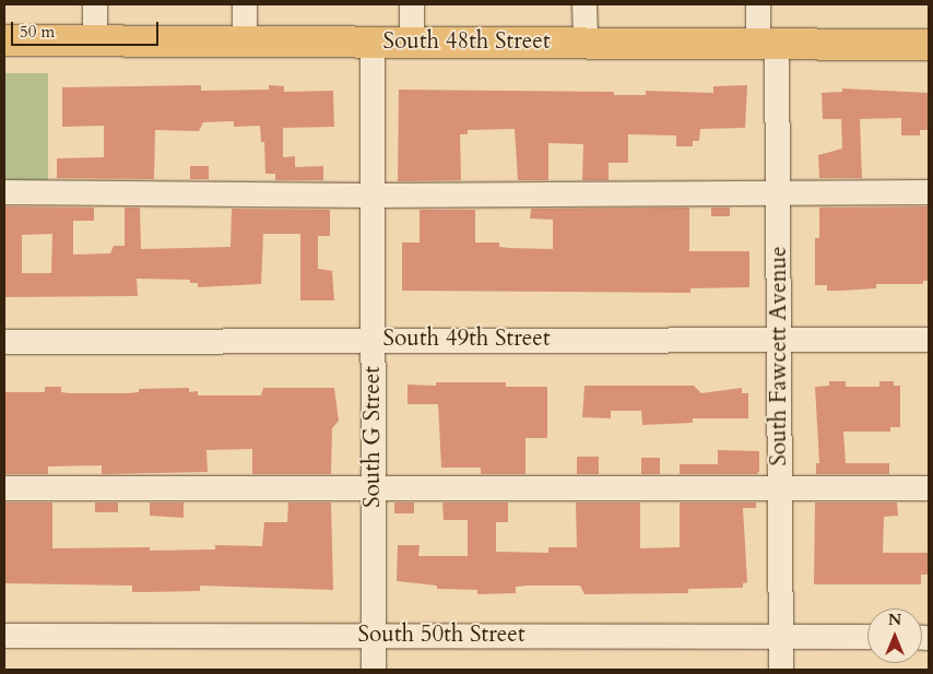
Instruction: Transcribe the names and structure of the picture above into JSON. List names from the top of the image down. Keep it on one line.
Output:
{"streets":{"main road":["South 48th Street"],"street":["South 49th Street","South Fawcett Avenue","South G Street","South 50th Street"]},"crossings":[["South 48th Street","South Fawcett Avenue"],["South 48th Street","South G Street"],["South 49th Street","South Fawcett Avenue"],["South 49th Street","South G Street"],["South Fawcett Avenue","South 50th Street"],["South G Street","South 50th Street"]],"scale_bar":"50 m","north":"top"}
